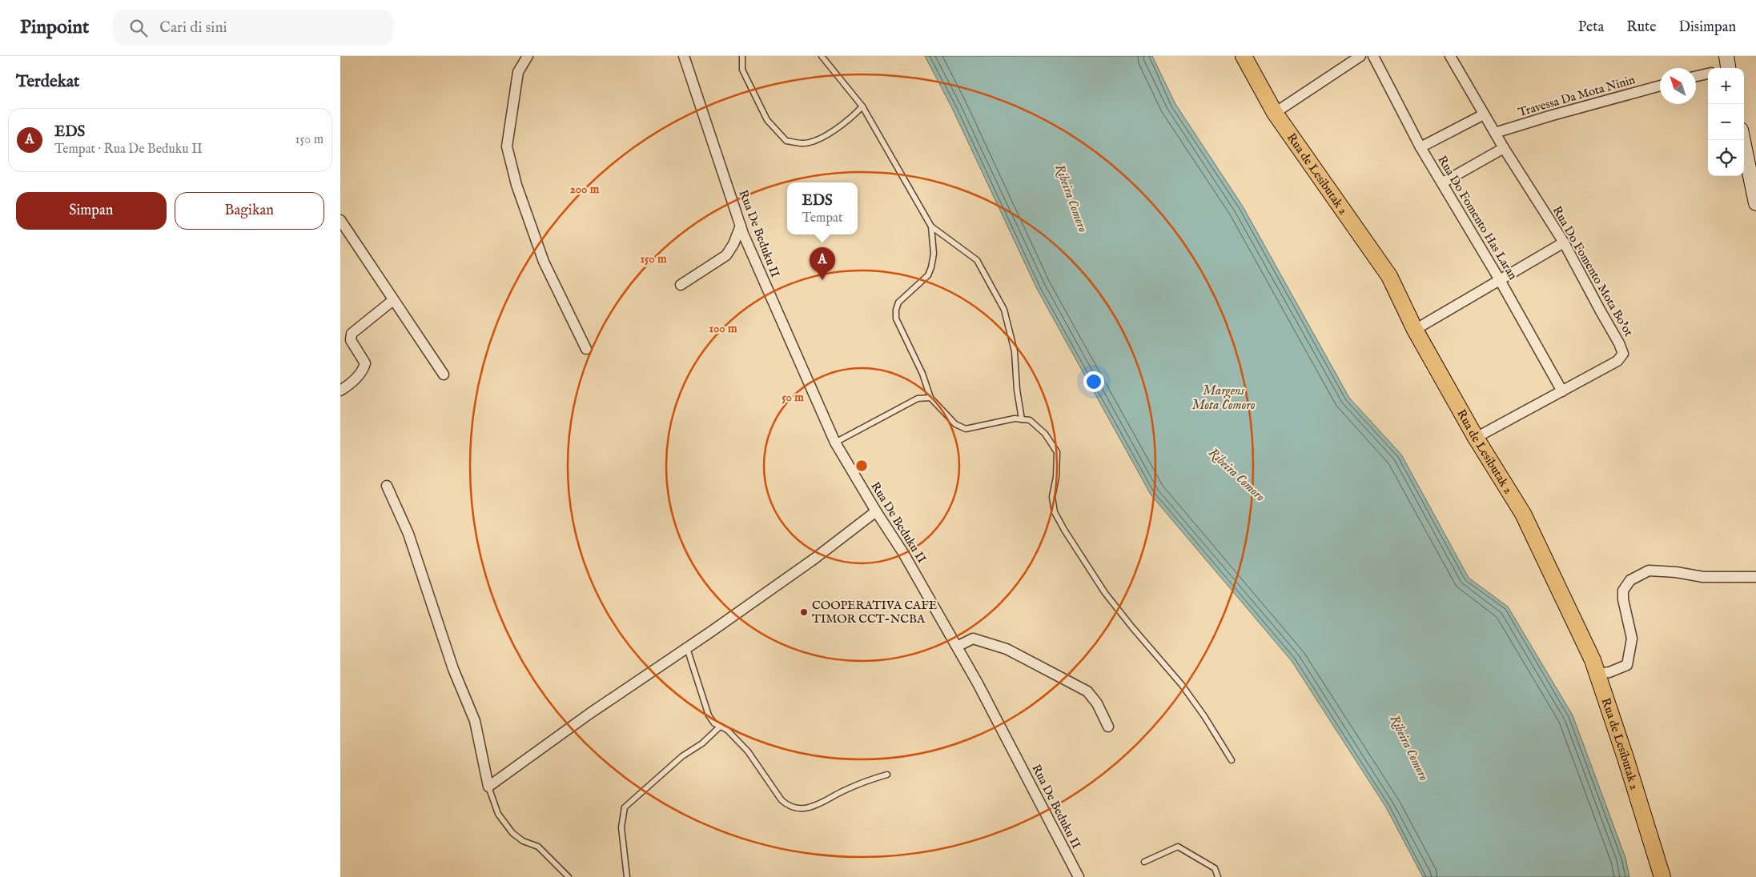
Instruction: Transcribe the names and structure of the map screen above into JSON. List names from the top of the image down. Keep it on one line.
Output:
{"streets":{"main road":["Rua de Lesibutak 2"],"street":["Travessa Da Mota Ninin","Rua Do Fomento Has Laran","Rua De Beduku II","Rua Do Fomento Mota Bo’ot"]},"crossings":[["Travessa Da Mota Ninin","Rua Do Fomento Mota Bo’ot"],["Rua de Lesibutak 2","Rua Do Fomento Mota Bo’ot"],["Rua Do Fomento Has Laran","Rua Do Fomento Mota Bo’ot"]],"water":["Ribeira Comoro","Margens Mota Comoro"],"places":["COOPERATIVA CAFE TIMOR CCT-NCBA"],"north":"top left","page":{"header":"Pinpoint","search":"Cari di sini","nav":["Peta","Rute","Disimpan"],"heading":"Terdekat","map_buttons":["+","−"],"list":[{"mark":"A","name":"EDS","note":"Tempat · Rua De Beduku II","value":"150 m"}],"buttons":["Simpan","Bagikan"],"popup":["EDS","Tempat"],"pins":"A"},"rings":["200 m","150 m","100 m","50 m"]}
